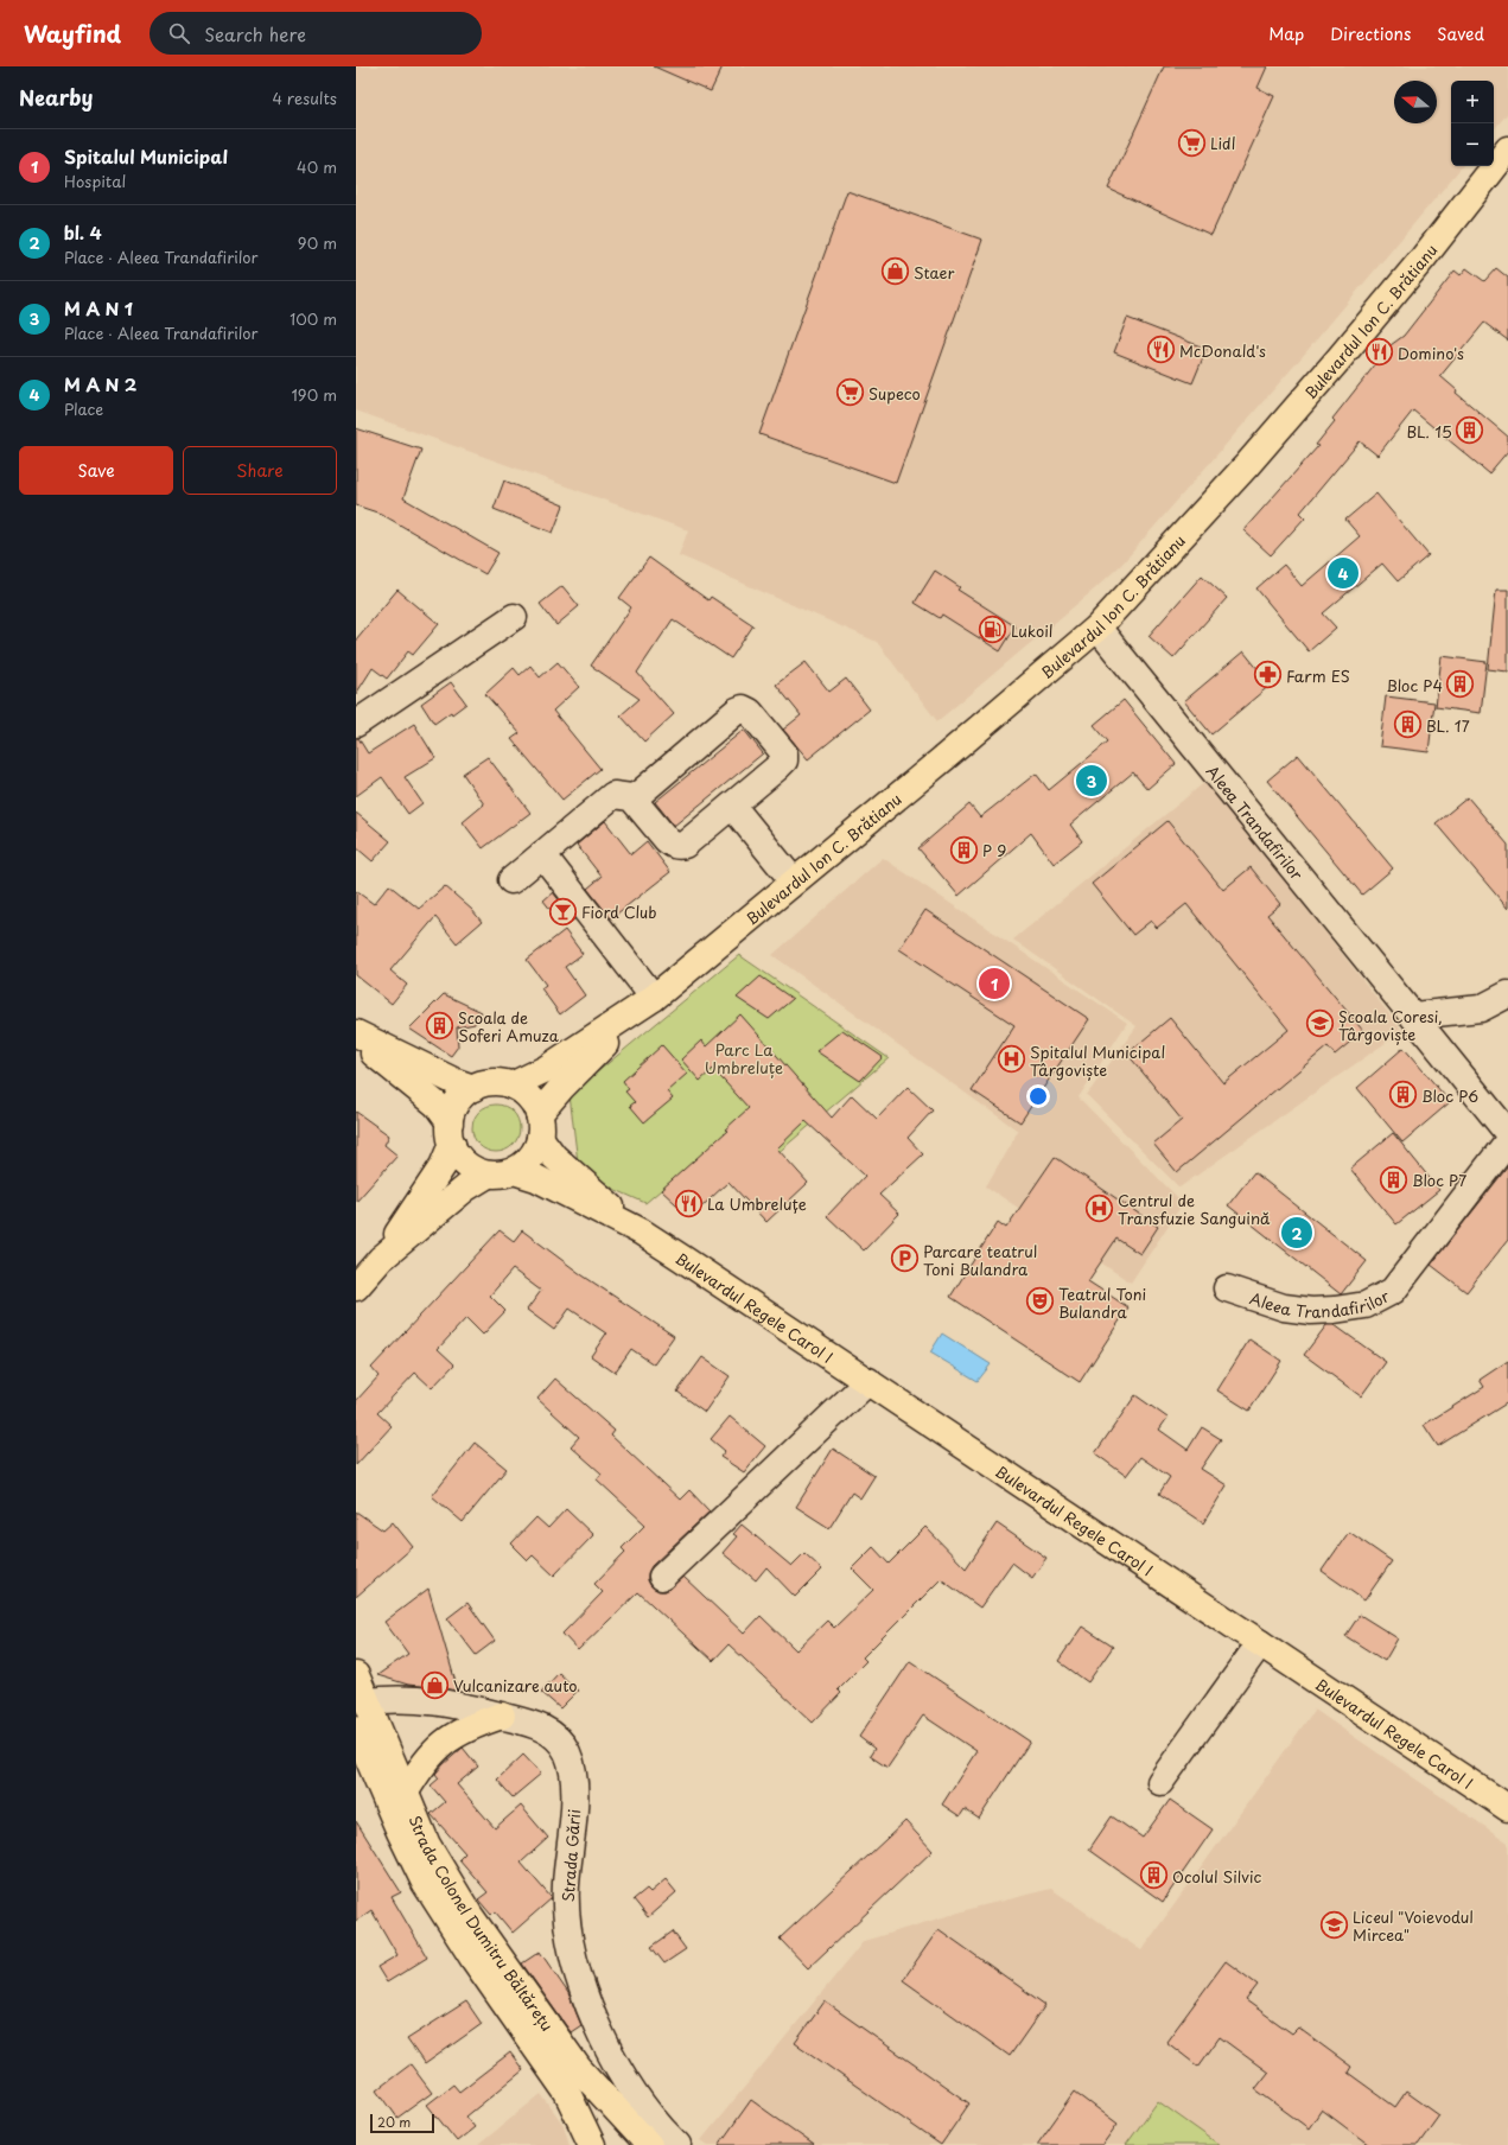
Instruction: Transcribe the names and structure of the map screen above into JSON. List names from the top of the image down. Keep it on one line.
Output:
{"streets":{"main road":["Bulevardul Ion C. Brătianu","Bulevardul Regele Carol I","Strada Colonel Dumitru Băltărețu"],"street":["Aleea Trandafirilor","Strada Gării"]},"crossings":[["Bulevardul Ion C. Brătianu","Aleea Trandafirilor"],["Bulevardul Ion C. Brătianu","Bulevardul Regele Carol I"],["Strada Gării","Strada Colonel Dumitru Băltărețu"]],"parks":["Parc La Umbreluțe"],"places":{"supermarket":["Lidl","Supeco"],"shop":["Staer","Vulcanizare auto"],"restaurant":["McDonald's","Domino's","La Umbreluțe"],"building":["BL. 15","Bloc P4","BL. 17","P 9","Scoala de Soferi Amuza","Bloc P6","Bloc P7","Ocolul Silvic"],"fuel station":["Lukoil"],"pharmacy":["Farm ES"],"bar":["Fiord Club"],"school or university":["Școala Coresi, Târgoviște","Liceul \"Voievodul Mircea\""],"hospital":["Spitalul Municipal Târgoviște","Centrul de Transfuzie Sanguină"],"parking":["Parcare teatrul Toni Bulandra"],"theatre":["Teatrul Toni Bulandra"]},"scale_bar":"20 m","north":"left","page":{"header":"Wayfind","search":"Search here","nav":["Map","Directions","Saved"],"heading":["Nearby","4 results"],"map_buttons":["+","−"],"list":[{"mark":"1","name":"Spitalul Municipal","note":"Hospital","value":"40 m"},{"mark":"2","name":"bl. 4","note":"Place · Aleea Trandafirilor","value":"90 m"},{"mark":"3","name":"M A N 1","note":"Place · Aleea Trandafirilor","value":"100 m"},{"mark":"4","name":"M A N 2","note":"Place","value":"190 m"}],"buttons":["Save","Share"],"pins":["4","3","1","2"],"scale":"20 m"}}
